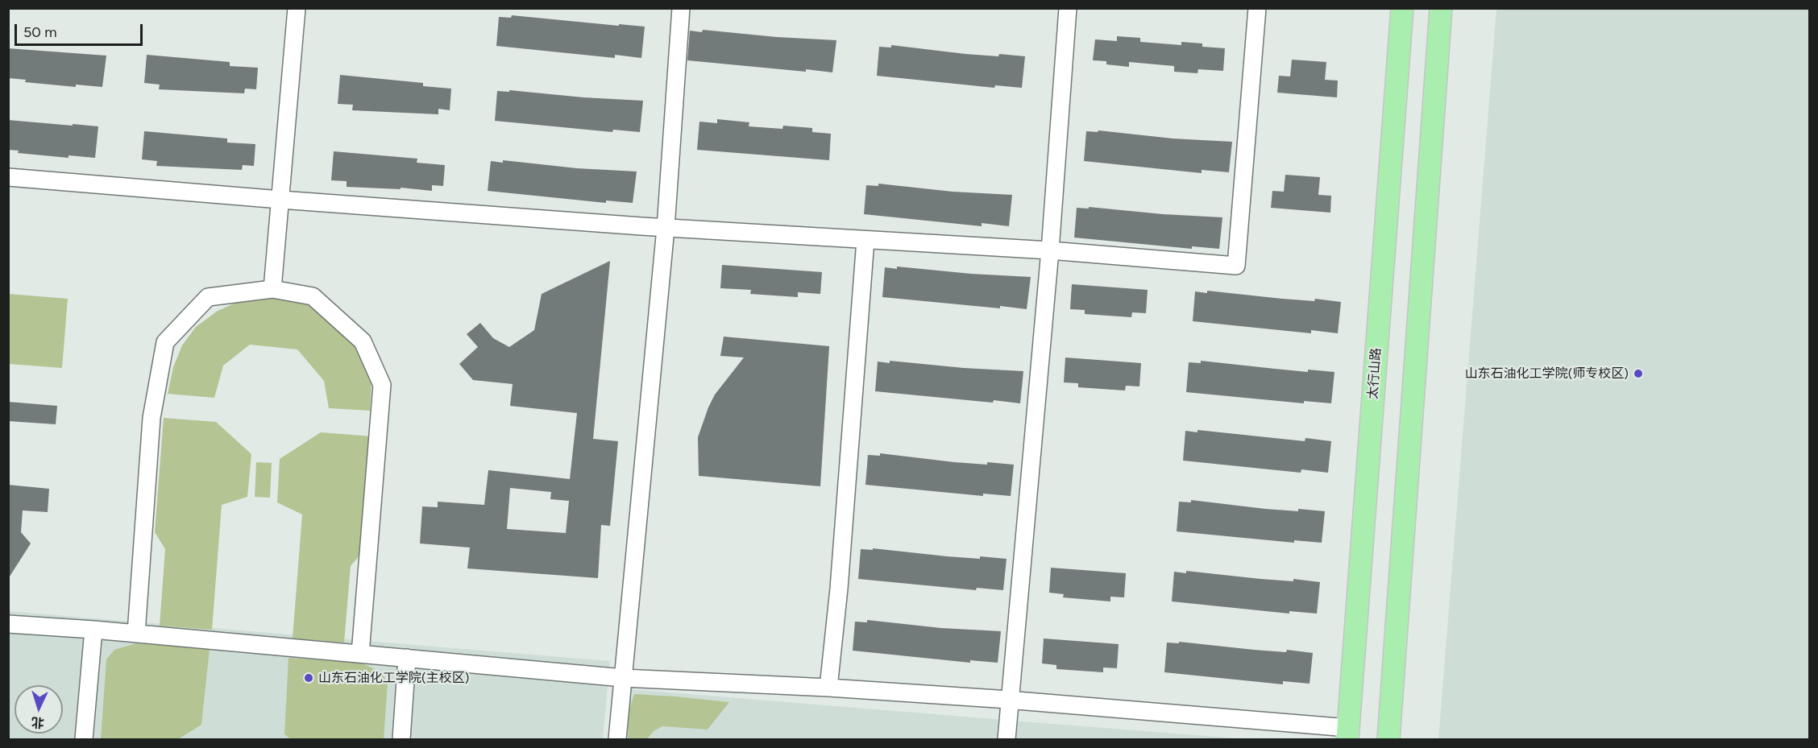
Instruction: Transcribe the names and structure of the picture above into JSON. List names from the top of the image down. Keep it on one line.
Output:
{"streets":{"main road":["太行山路"]},"places":["山东石油化工学院(师专校区)","山东石油化工学院(主校区)"],"scale_bar":"50 m","north":"bottom"}
